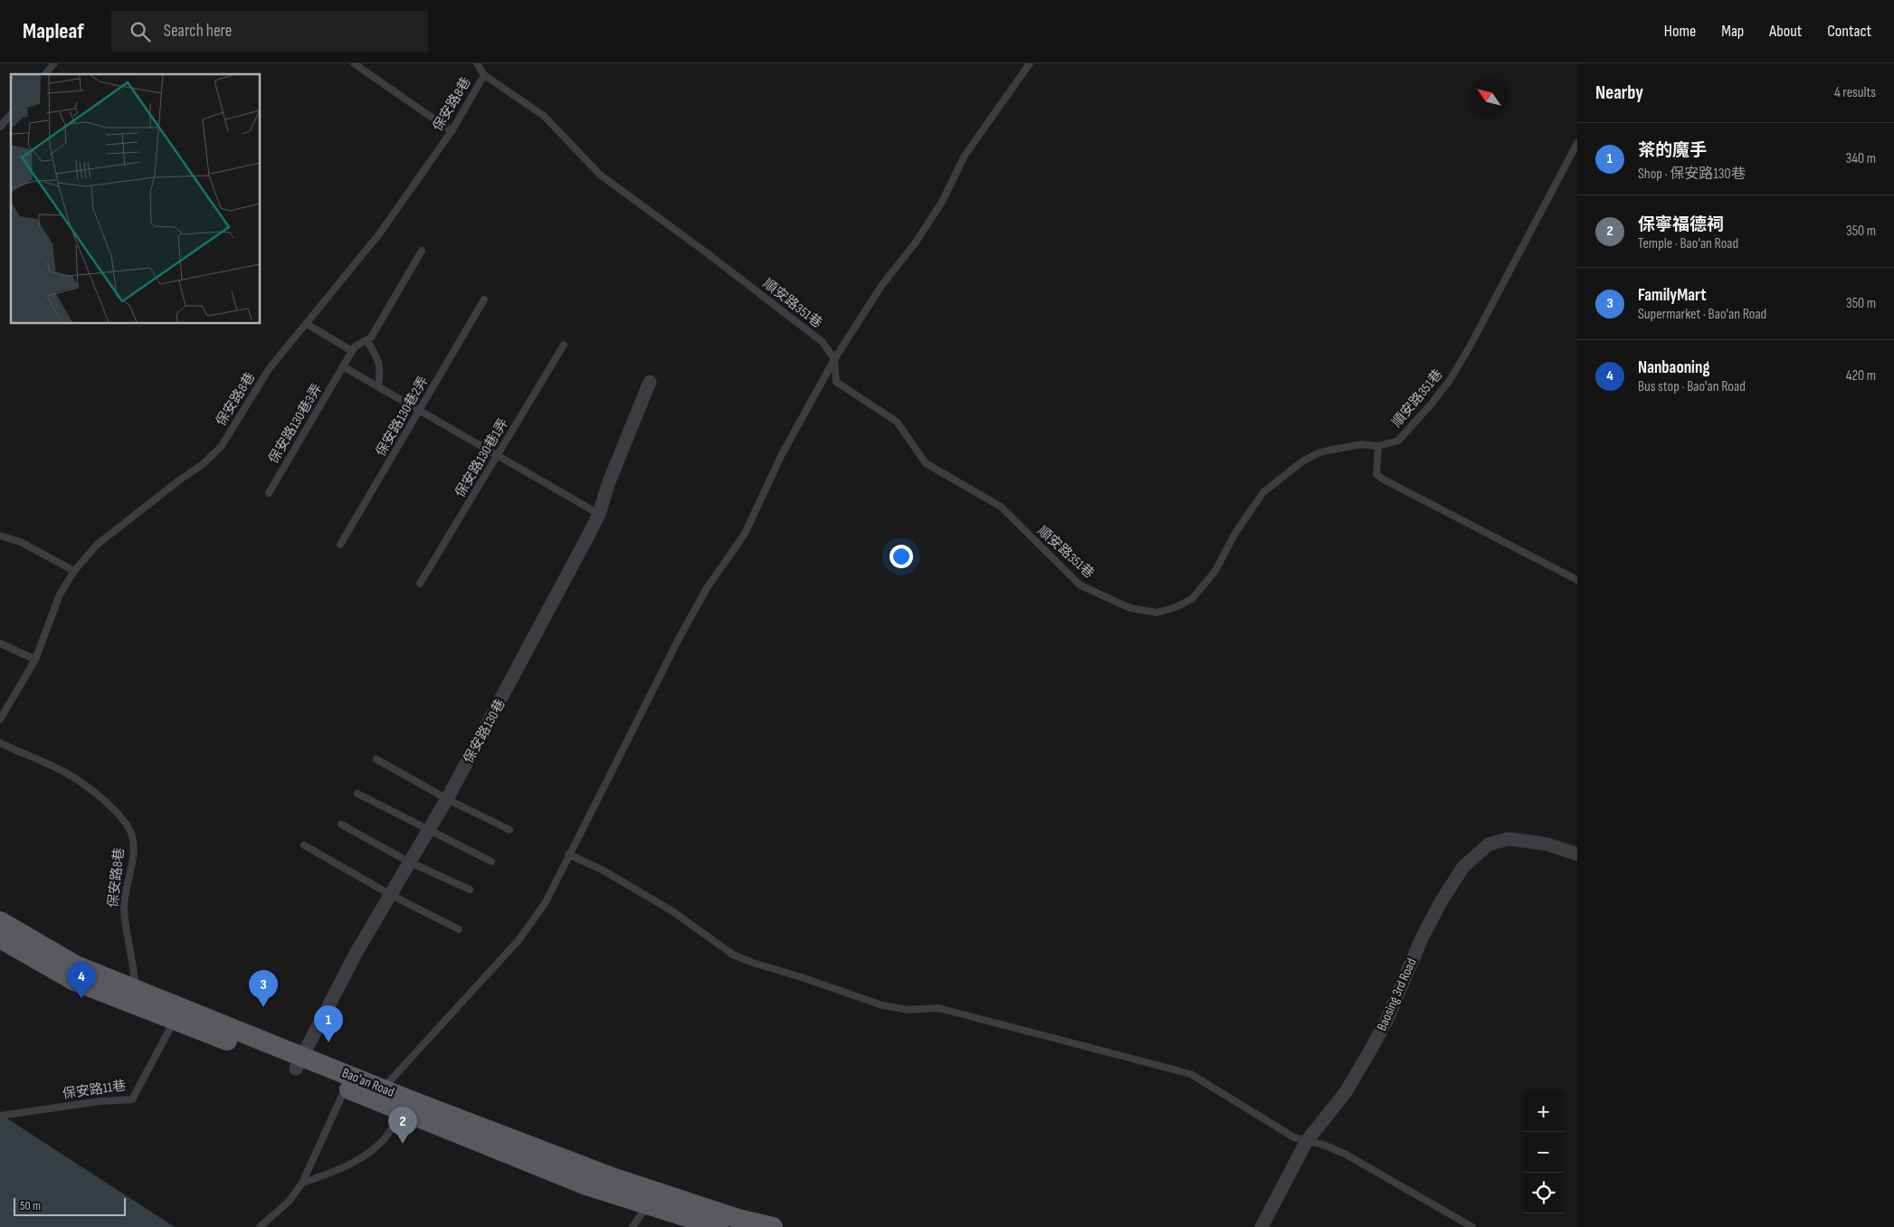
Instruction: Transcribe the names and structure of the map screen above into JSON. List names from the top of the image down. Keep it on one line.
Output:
{"streets":{"main road":["Bao'an Road"],"street":["保安路130巷","Baosing 3rd Road"],"lane":["保安路8巷","順安路351巷","保安路130巷2弄","保安路130巷3弄","保安路130巷1弄","保安路11巷"]},"crossings":[["保安路8巷","順安路351巷"],["保安路8巷","Bao'an Road"],["保安路130巷","Bao'an Road"],["Bao'an Road","保安路11巷"]],"scale_bar":"50 m","north":"top left","page":{"header":"Mapleaf","search":"Search here","nav":["Home","Map","About","Contact"],"heading":["Nearby","4 results"],"list":[{"mark":"1","name":"茶的魔手","note":"Shop · 保安路130巷","value":"340 m"},{"mark":"2","name":"保寧福德祠","note":"Temple · Bao'an Road","value":"350 m"},{"mark":"3","name":"FamilyMart","note":"Supermarket · Bao'an Road","value":"350 m"},{"mark":"4","name":"Nanbaoning","note":"Bus stop · Bao'an Road","value":"420 m"}],"pins":["4","3","1","2"],"map_buttons":["+","−"],"scale":"50 m"}}
